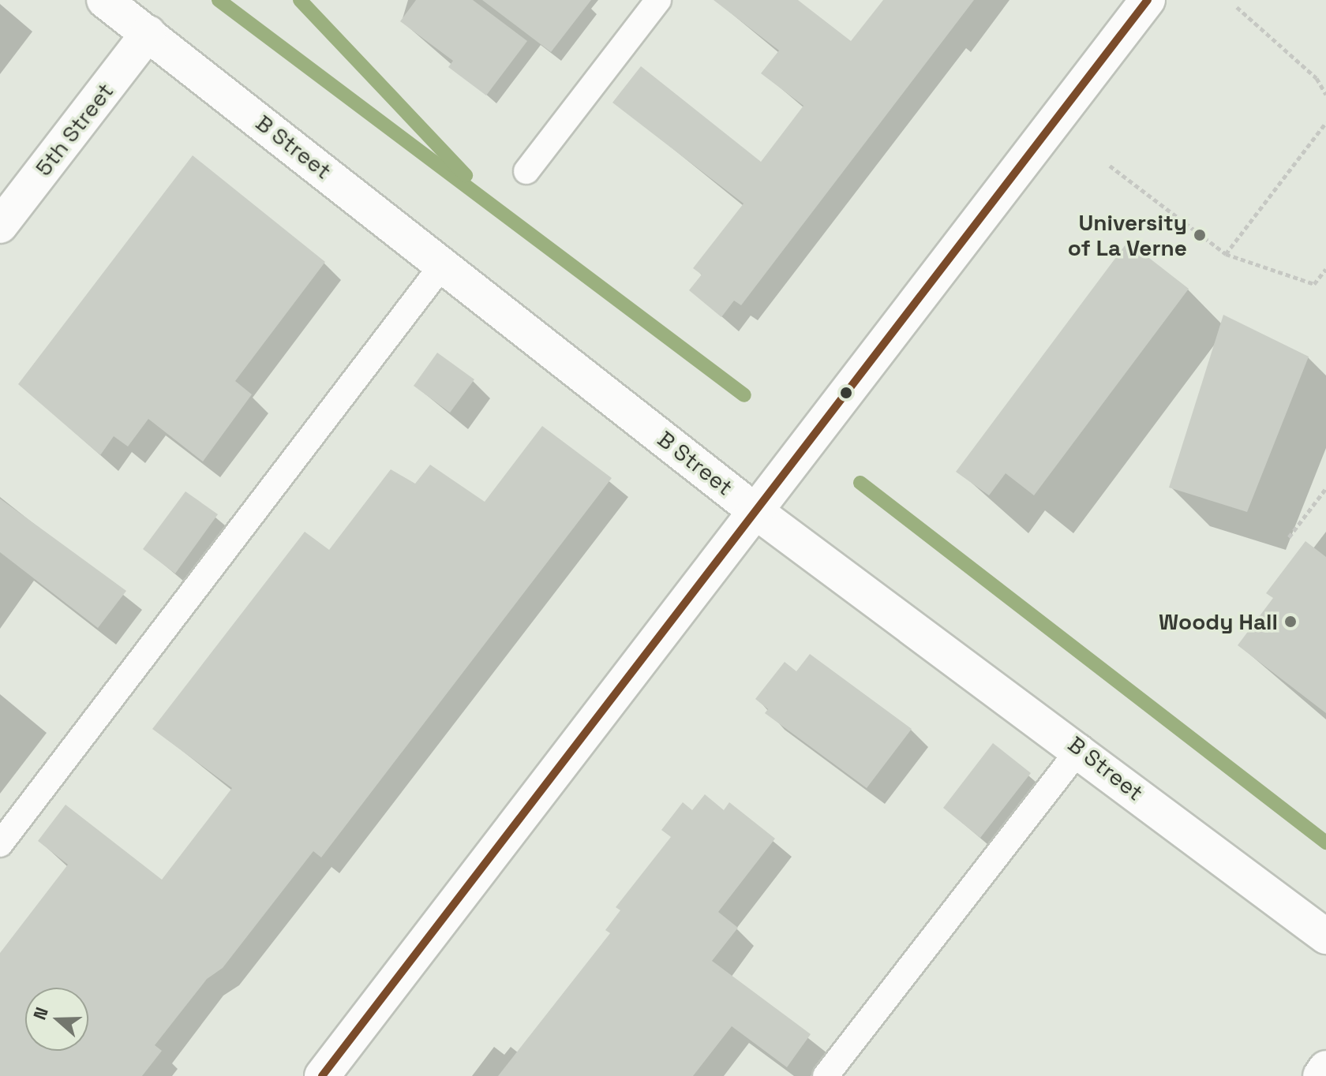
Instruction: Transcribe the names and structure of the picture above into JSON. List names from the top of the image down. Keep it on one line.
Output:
{"streets":{"street":["5th Street","B Street"]},"crossings":[["5th Street","B Street"]],"places":["University of La Verne","Woody Hall"],"north":"left"}
